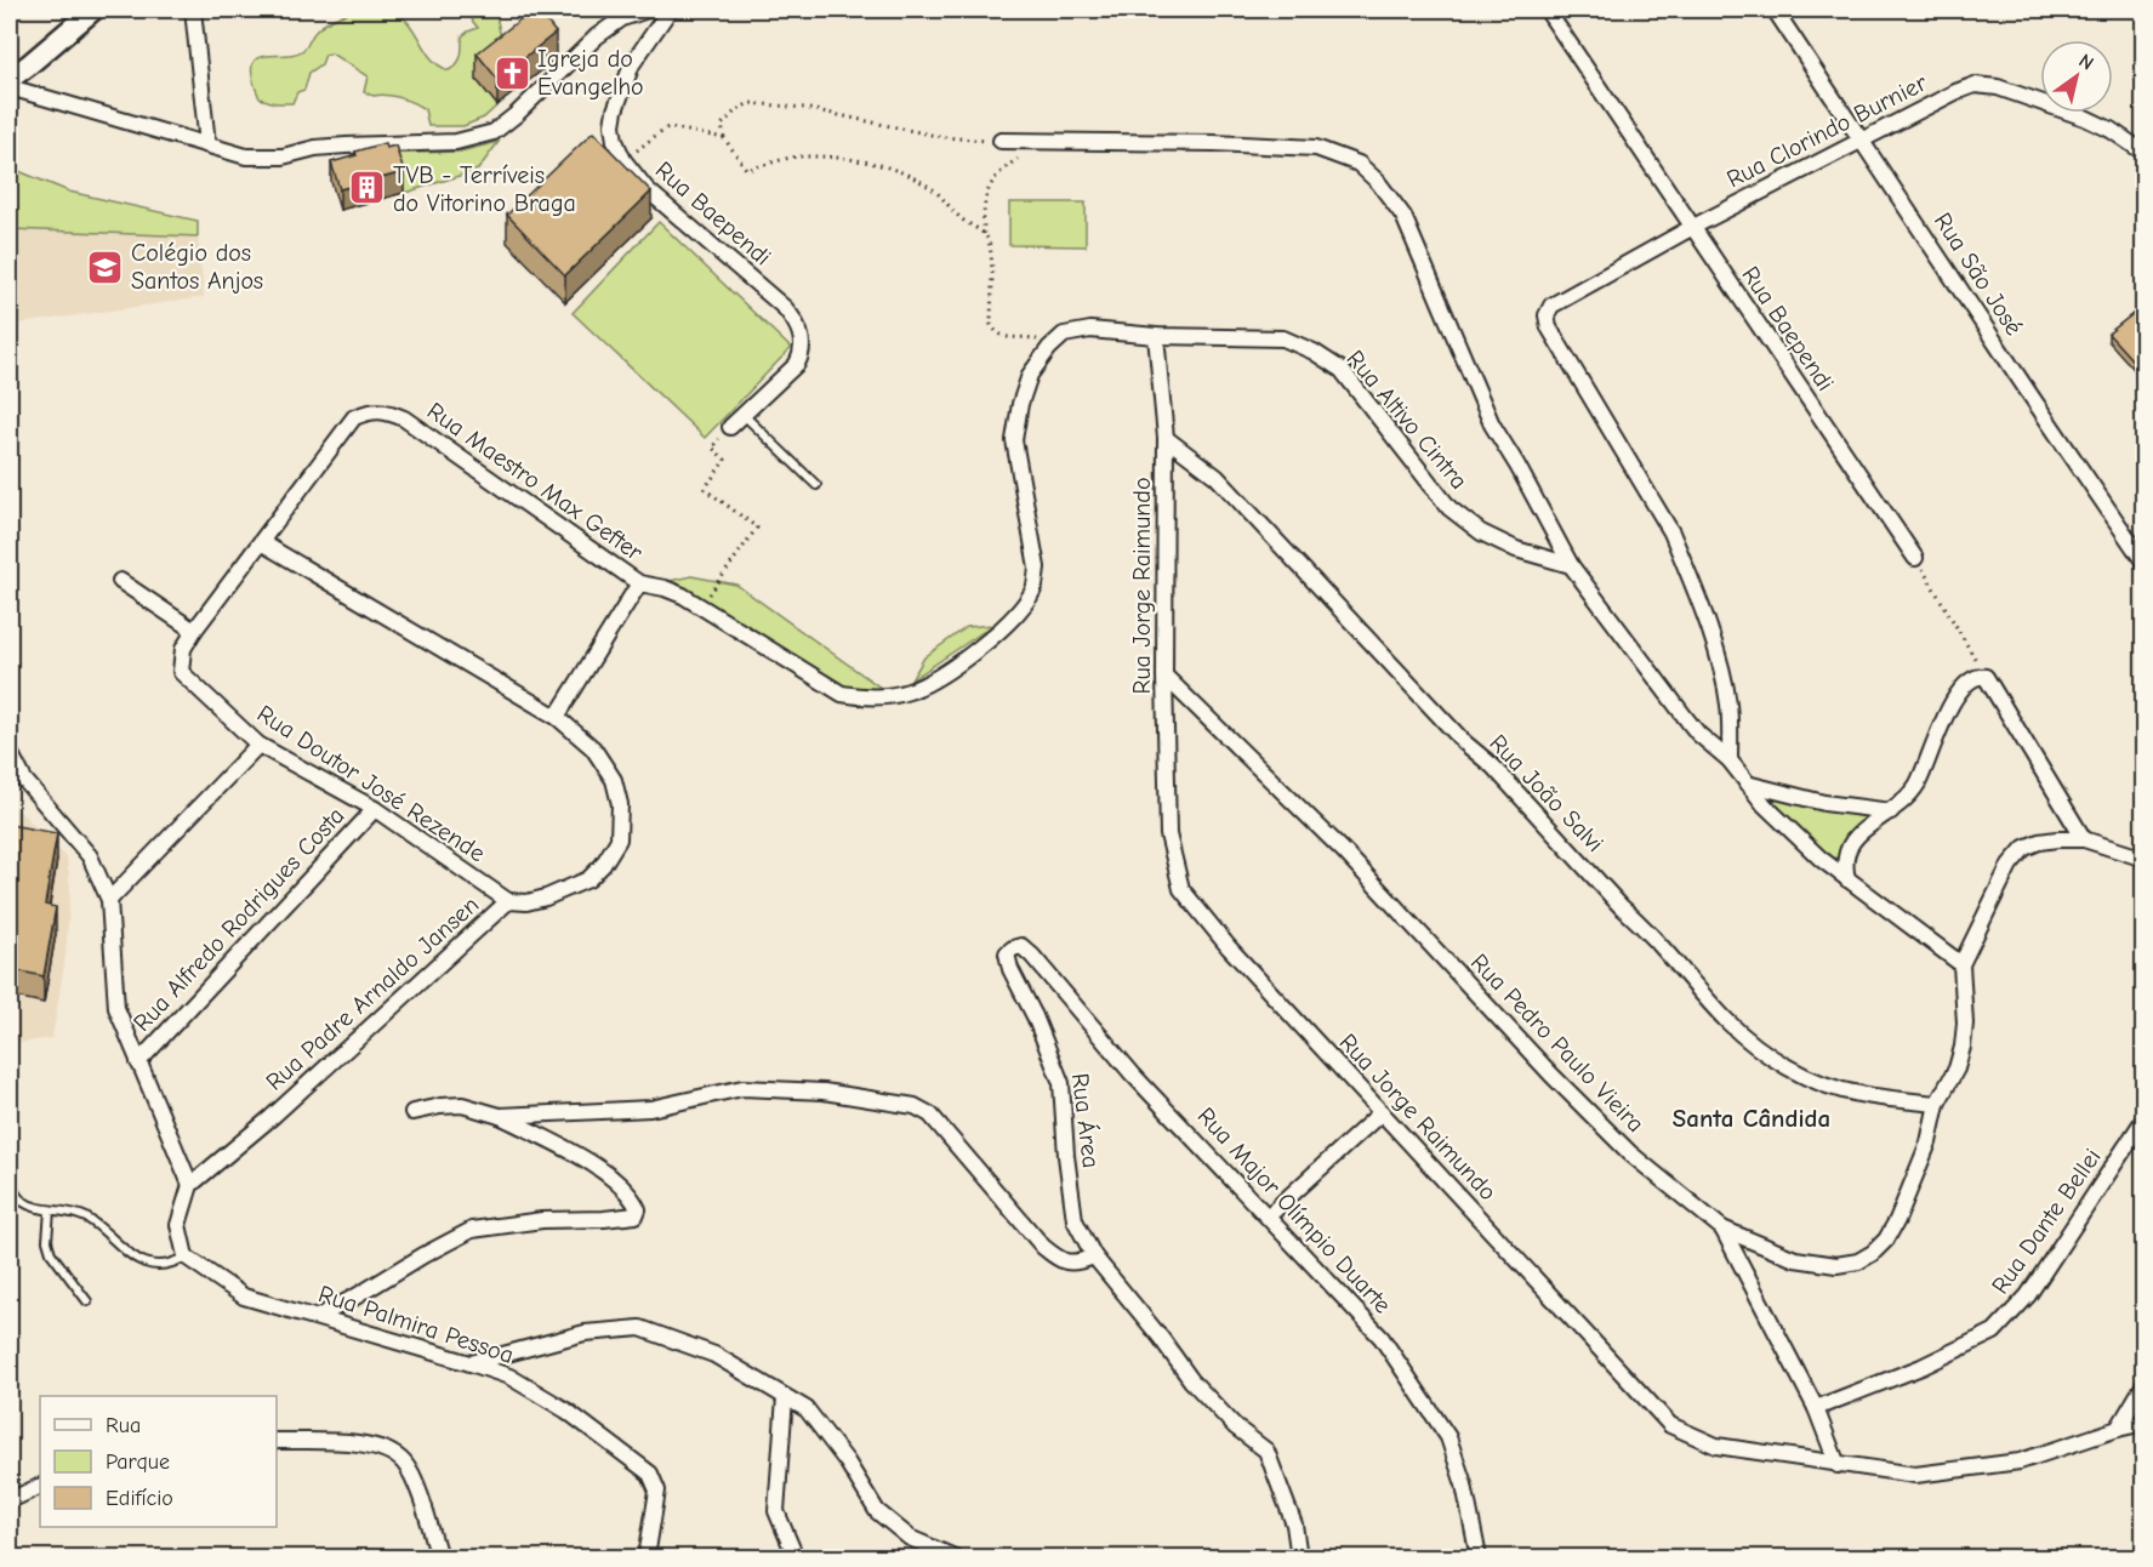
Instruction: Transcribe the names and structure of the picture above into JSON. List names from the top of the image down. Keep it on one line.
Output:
{"streets":{"street":["Rua Clorindo Burnier","Rua Baependi","Rua São José","Rua Altivo Cintra","Rua Maestro Max Gefter","Rua Jorge Raimundo","Rua Doutor José Rezende","Rua João Salvi","Rua Alfredo Rodrigues Costa","Rua Padre Arnaldo Jansen","Rua Pedro Paulo Vieira","Rua Área","Rua Major Olímpio Duarte","Rua Dante Bellei","Rua Palmira Pessoa"]},"crossings":[["Rua Clorindo Burnier","Rua Baependi"],["Rua Clorindo Burnier","Rua São José"],["Rua Altivo Cintra","Rua Maestro Max Gefter"],["Rua Altivo Cintra","Rua Jorge Raimundo"],["Rua Maestro Max Gefter","Rua Jorge Raimundo"],["Rua Maestro Max Gefter","Rua Padre Arnaldo Jansen"],["Rua Jorge Raimundo","Rua João Salvi"],["Rua Jorge Raimundo","Rua Pedro Paulo Vieira"],["Rua Doutor José Rezende","Rua Alfredo Rodrigues Costa"],["Rua Doutor José Rezende","Rua Padre Arnaldo Jansen"],["Rua João Salvi","Rua Pedro Paulo Vieira"],["Rua Área","Rua Major Olímpio Duarte"]],"districts":["Santa Cândida"],"places":{"church":["Igreja do Evangelho"],"building":["TVB - Terríveis do Vitorino Braga"],"school or university":["Colégio dos Santos Anjos"]},"legend":["Rua","Parque","Edifício"],"north":"top right"}
